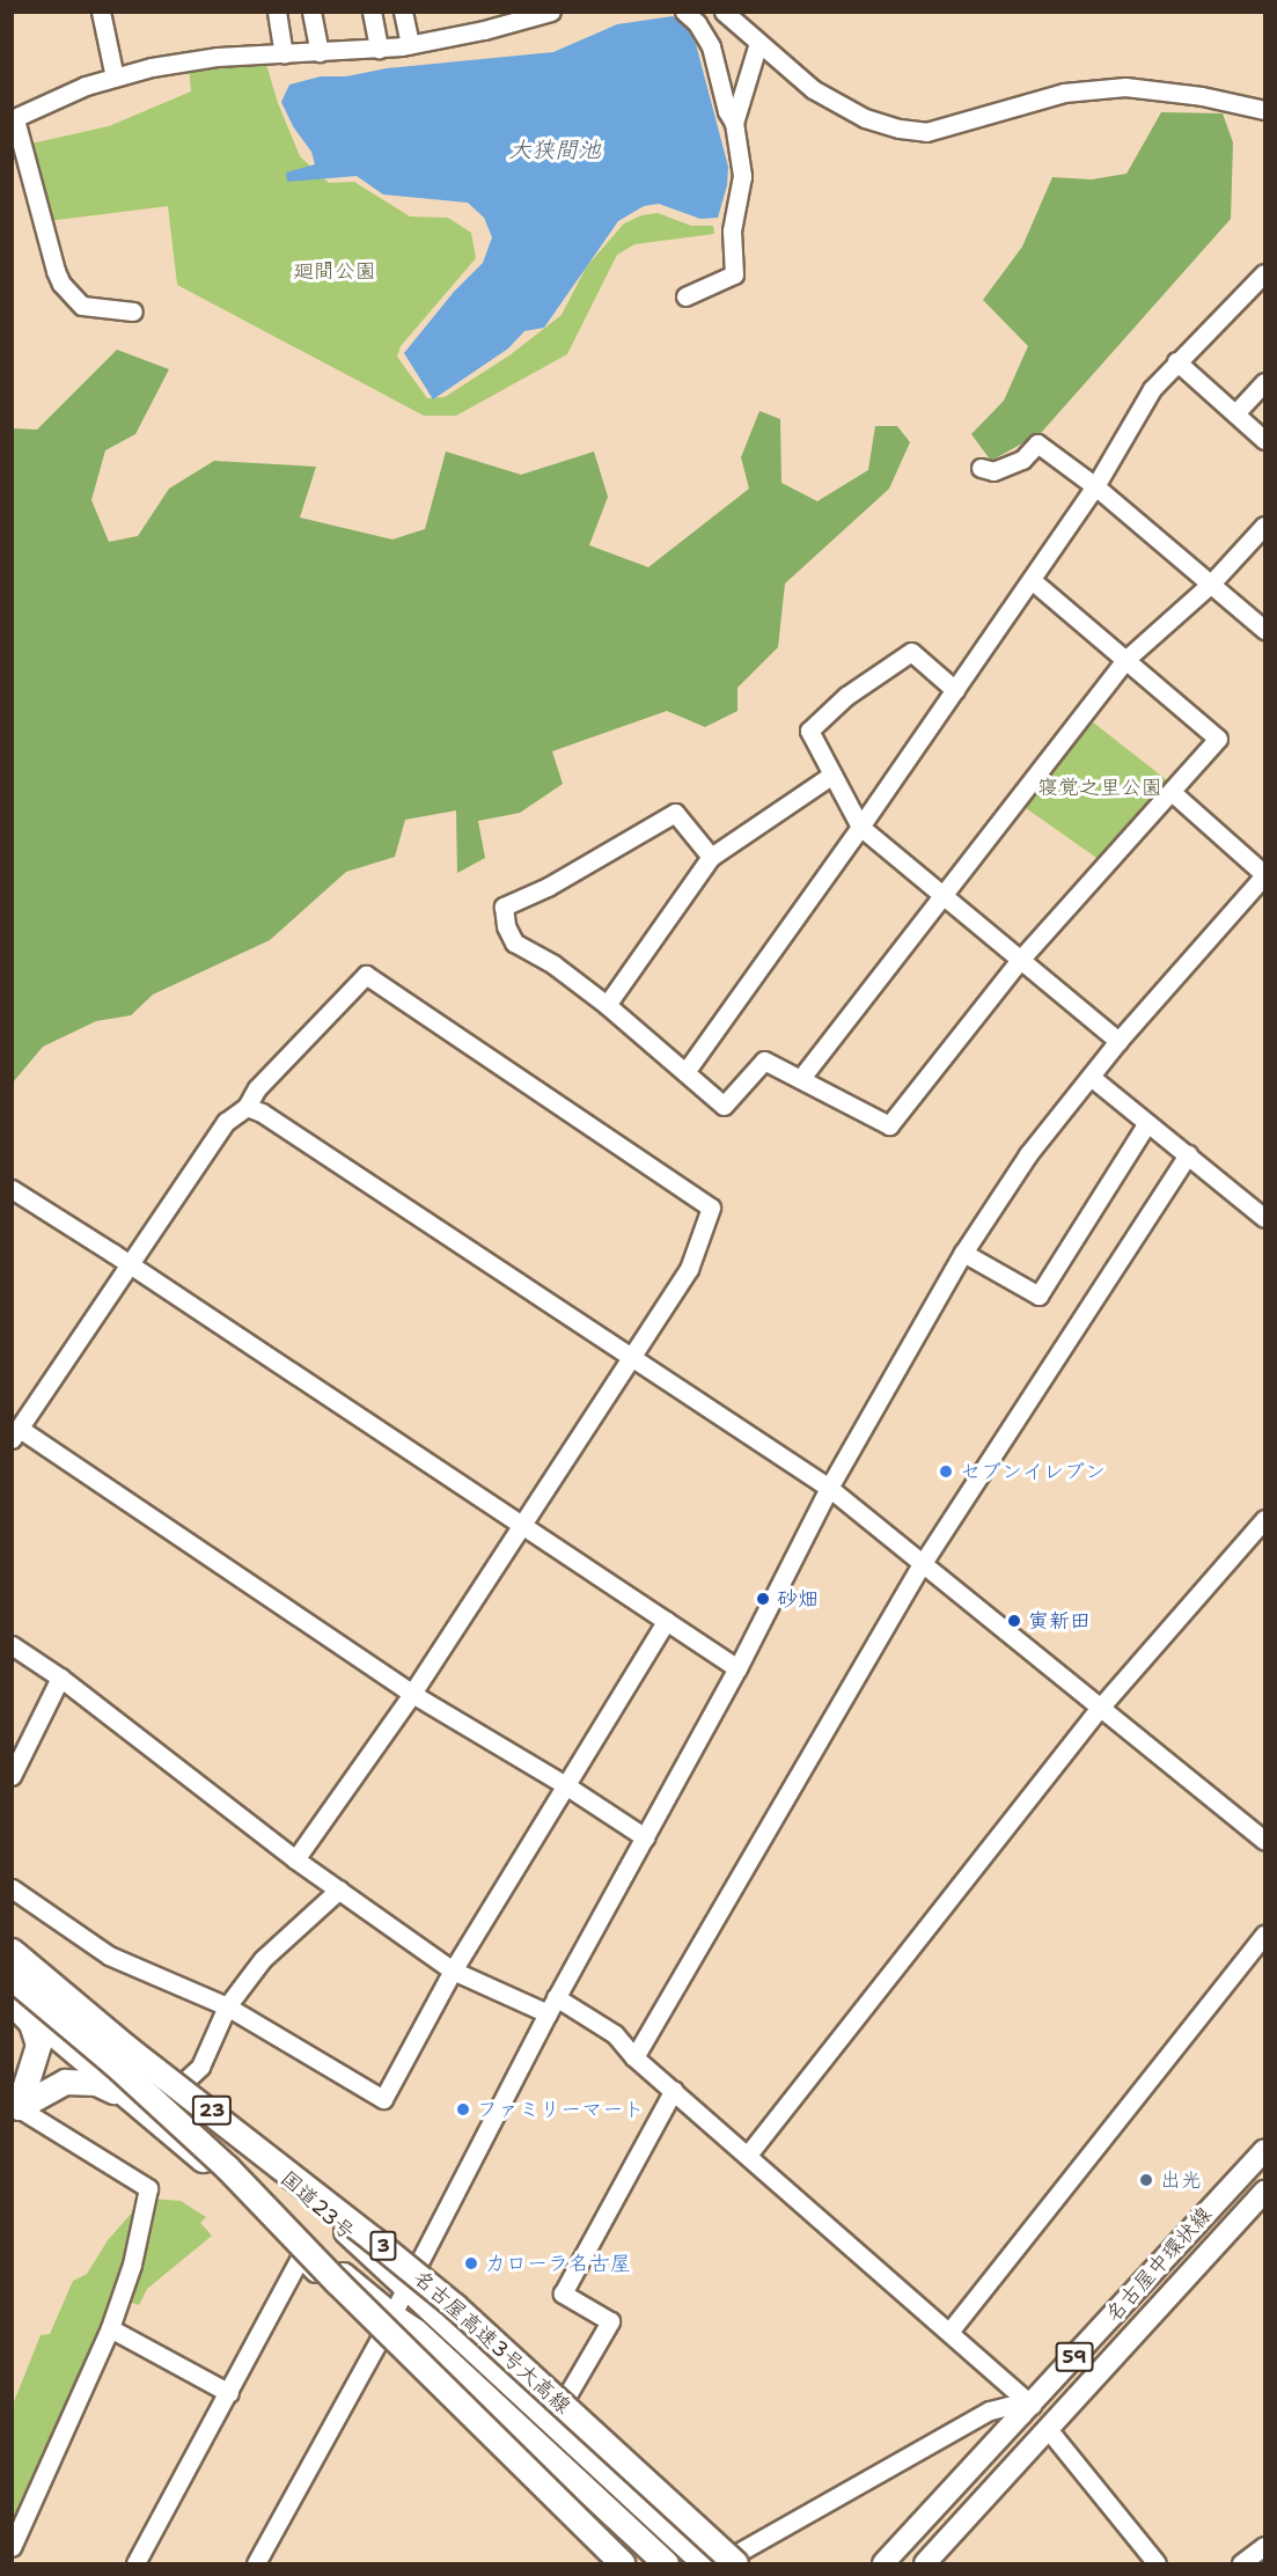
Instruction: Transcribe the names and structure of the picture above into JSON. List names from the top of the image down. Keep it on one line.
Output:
{"streets":{"highway":["23","国道23号","3","名古屋高速3号大高線"],"main road":["名古屋中環状線","59"]},"crossings":[["23","国道23号"]],"water":["大狭間池"],"parks":["廻間公園","寝覚之里公園"],"places":["セブンイレブン","砂畑","寅新田","ファミリーマート","出光","カローラ名古屋"]}
